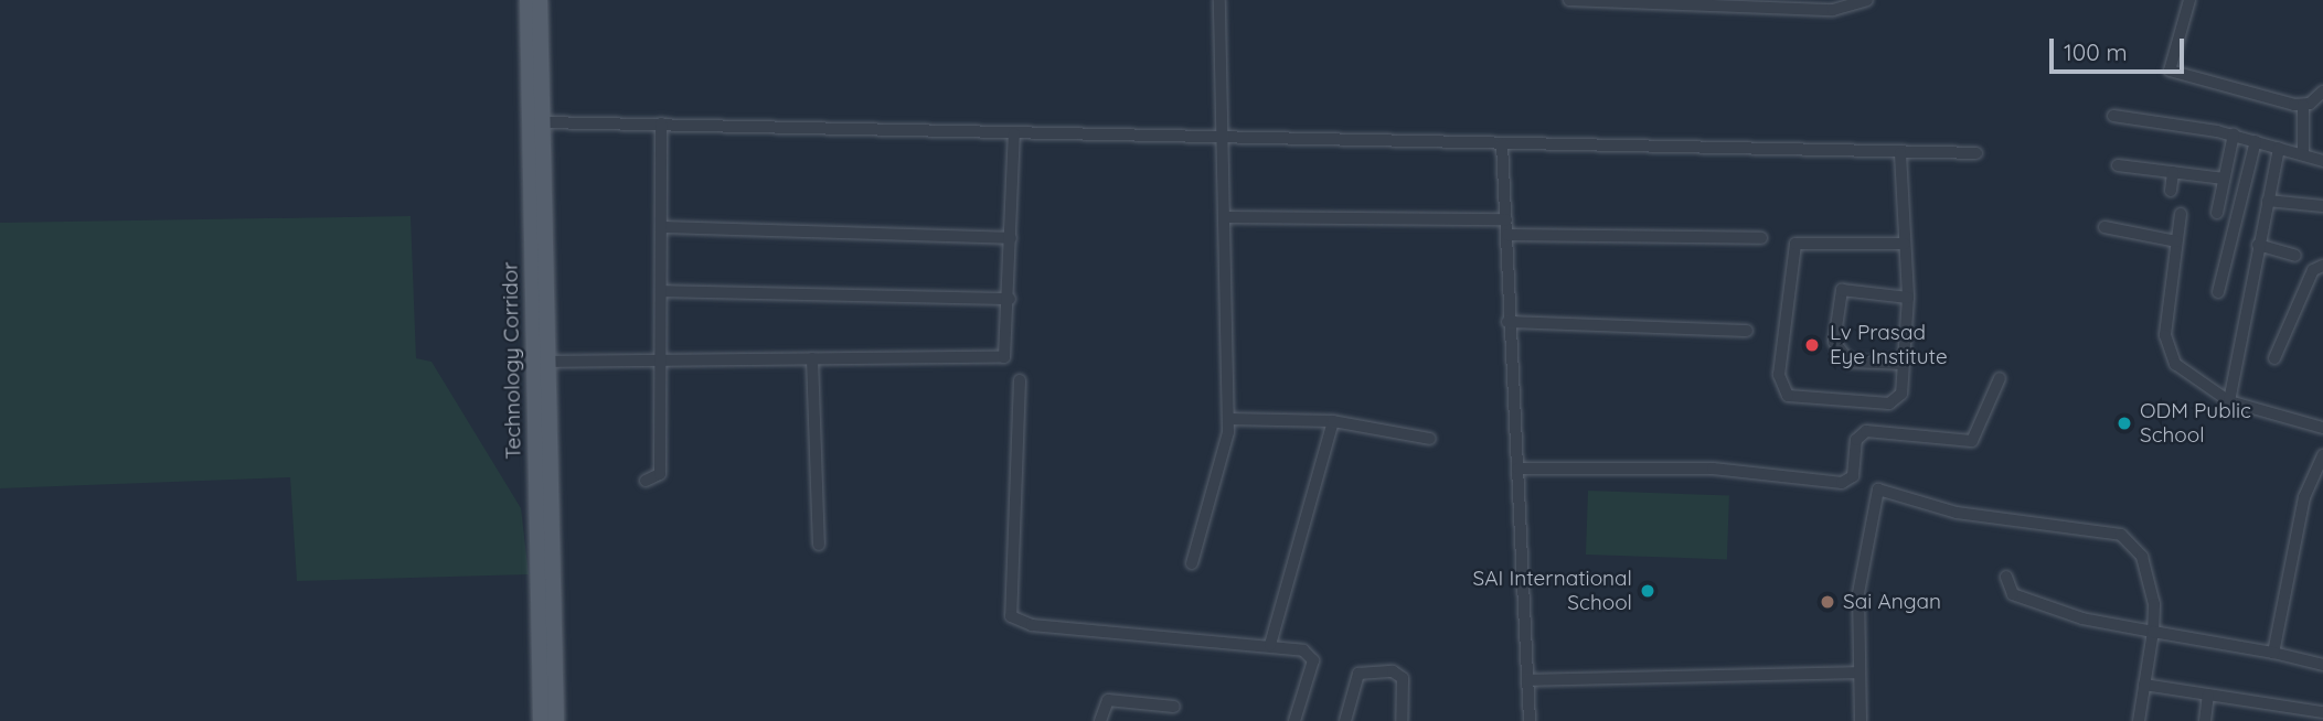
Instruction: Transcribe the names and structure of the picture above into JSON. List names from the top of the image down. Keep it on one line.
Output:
{"streets":{"main road":["Technology Corridor"]},"places":["Lv Prasad Eye Institute","ODM Public School","SAI International School","Sai Angan"],"scale_bar":"100 m"}
